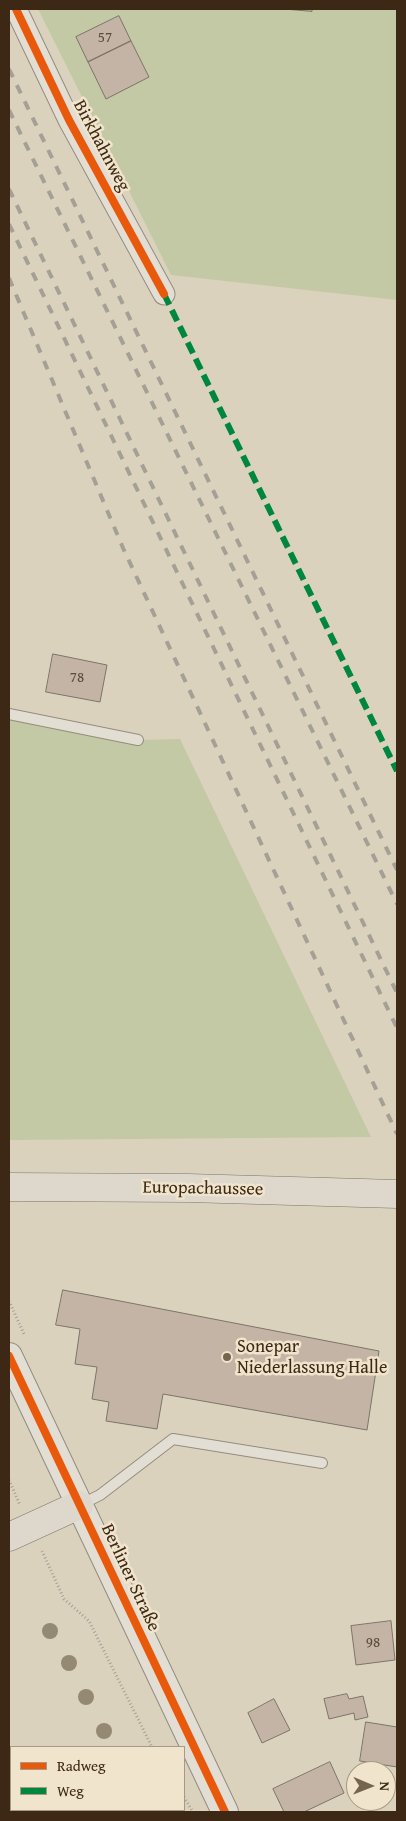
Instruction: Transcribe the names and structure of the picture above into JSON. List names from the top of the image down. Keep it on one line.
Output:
{"streets":{"main road":["Europachaussee"],"street":["Birkhahnweg","Berliner Straße"]},"places":["Sonepar Niederlassung Halle"],"house_numbers":["57","78","98"],"legend":["Radweg","Weg"],"north":"right"}
